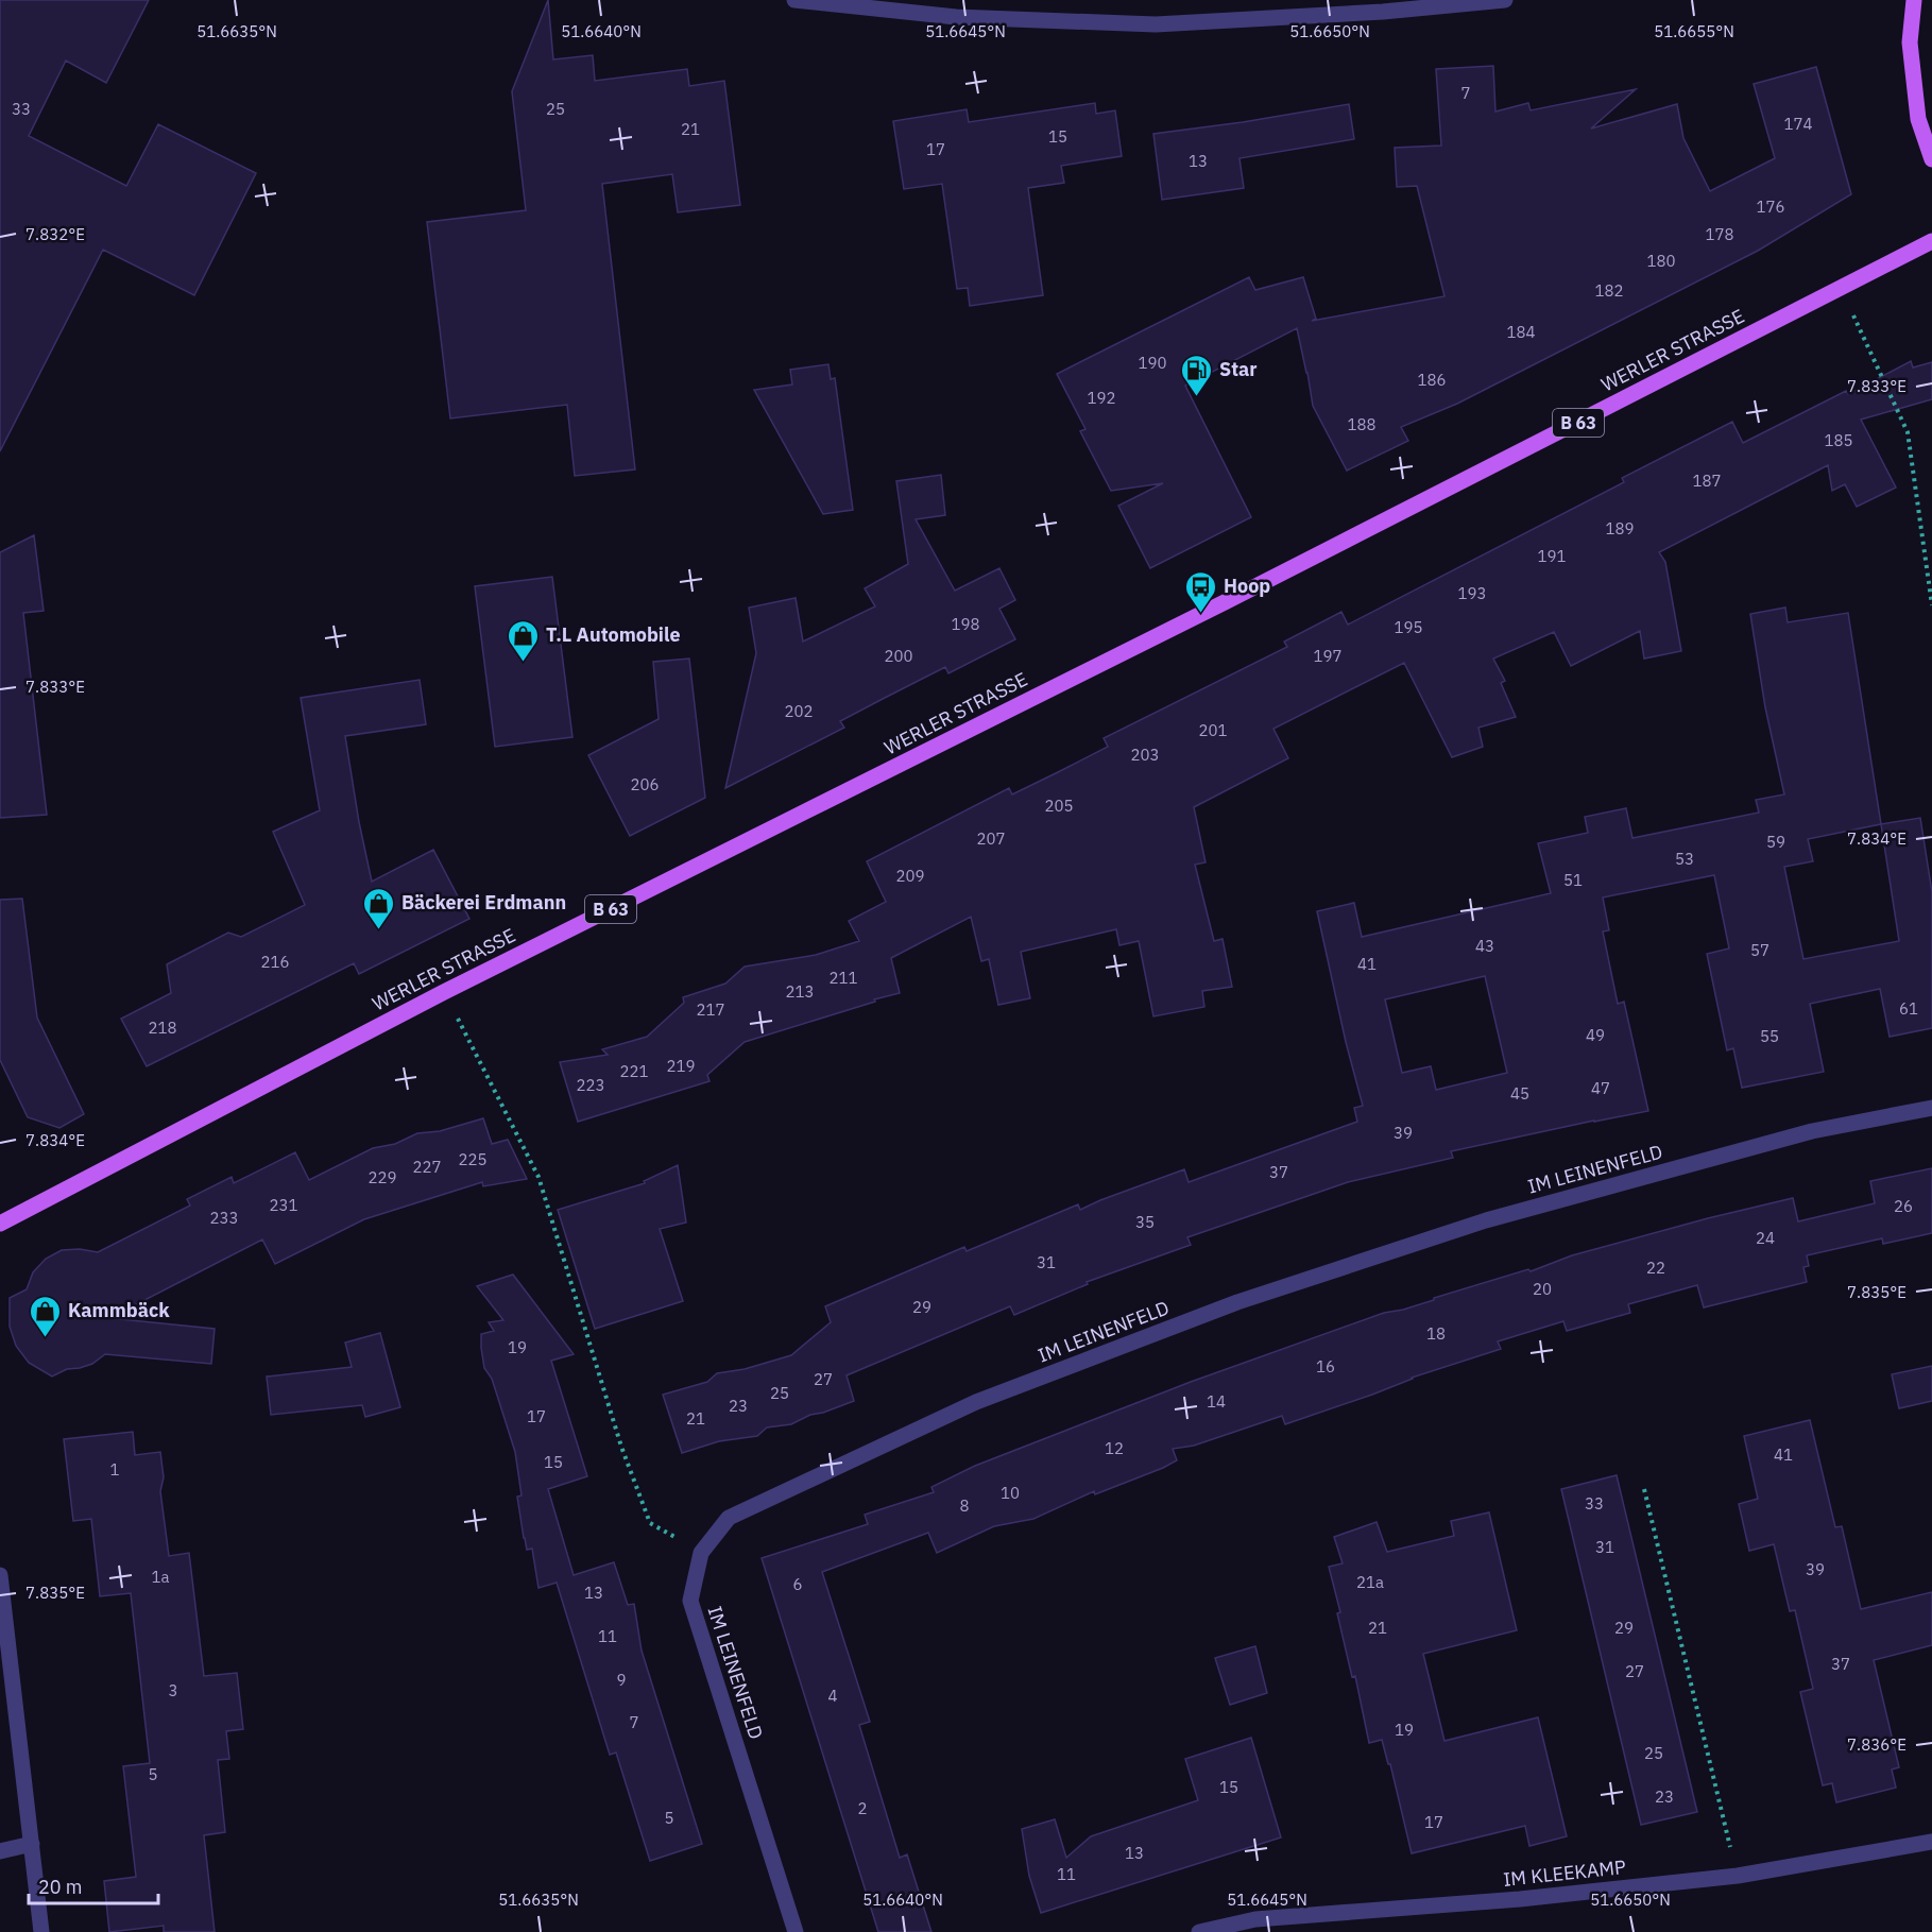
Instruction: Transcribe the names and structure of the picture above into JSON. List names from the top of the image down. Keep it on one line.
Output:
{"streets":{"main road":["WERLER STRASSE","B 63"],"street":["IM LEINENFELD","IM KLEEKAMP"]},"places":{"fuel station":["Star"],"bus stop":["Hoop"],"shop":["T.L Automobile","Bäckerei Erdmann","Kammbäck"]},"house_numbers":["7","33","25","174","21","15","17","13","176","178","180","182","184","190","186","192","188","185","187","189","191","193","198","195","200","197","202","201","203","206","205","207","59","53","209","51","43","57","216","41","211","213","61","217","218","49","55","219","221","223","47","45","39","225","227","37","229","231","26","233","35","24","31","22","20","29","18","19","16","27","25","14","23","17","21","12","41","15","1","10","33","8","31","39","1a","21a","6","13","21","29","11","37","27","9","3","4","7","19","25","5","15","23","2","5","17","13","11"],"scale_bar":"20 m","coordinates":["51.6635°N","51.6640°N","51.6645°N","51.6650°N","51.6655°N","7.832°E","7.833°E","7.834°E","7.835°E","7.836°E"]}
